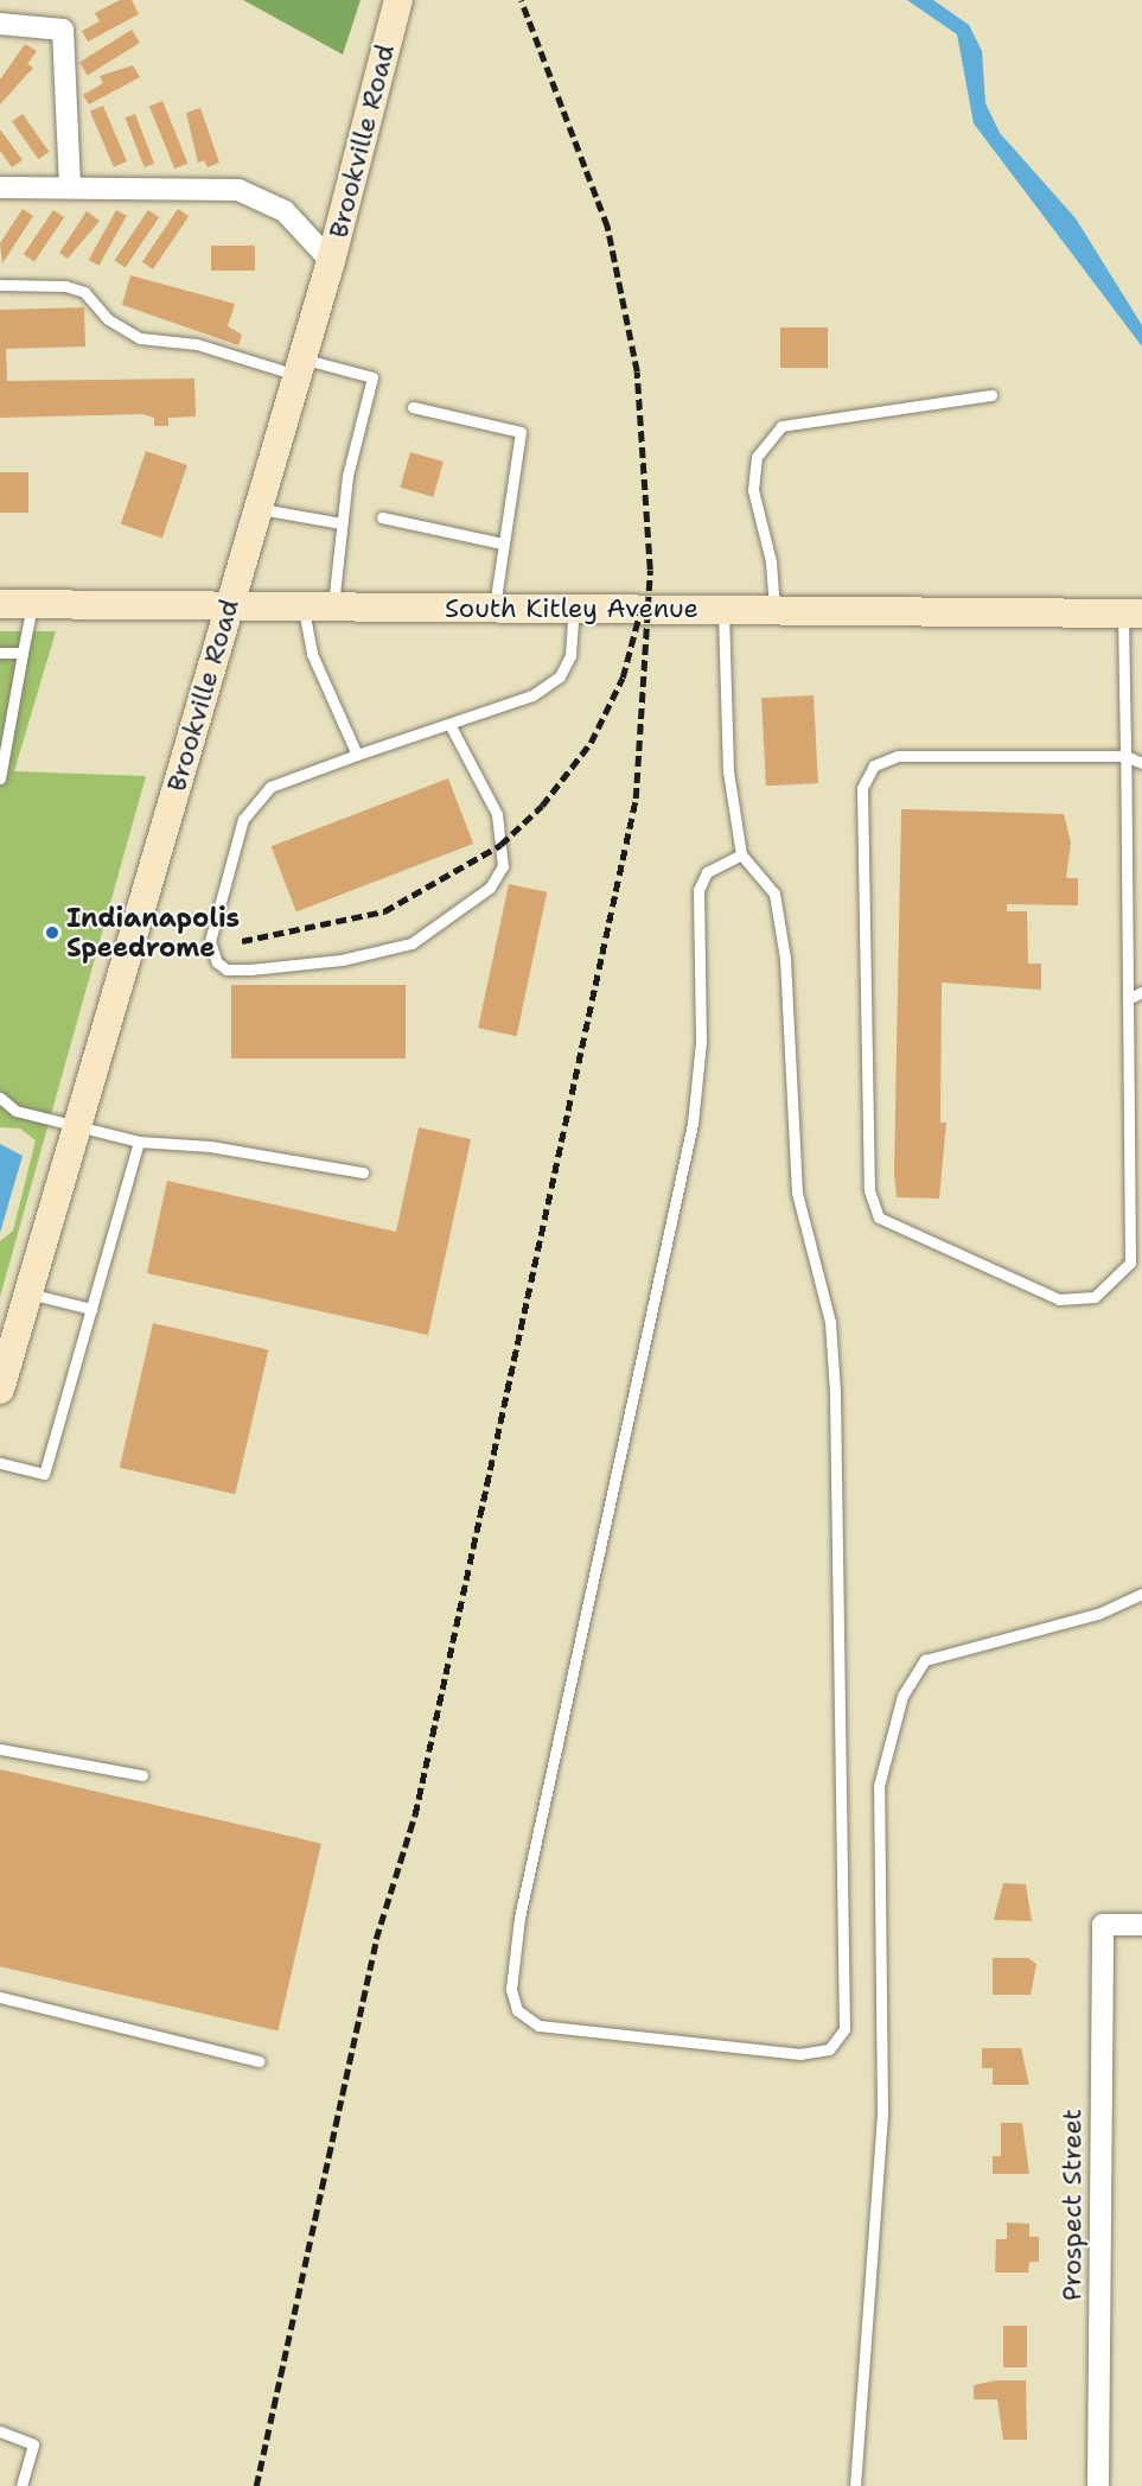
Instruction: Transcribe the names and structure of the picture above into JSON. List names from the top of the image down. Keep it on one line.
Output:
{"streets":{"main road":["Brookville Road","South Kitley Avenue"],"street":["Prospect Street"]},"crossings":[["Brookville Road","South Kitley Avenue"]],"places":["Indianapolis Speedrome"]}
